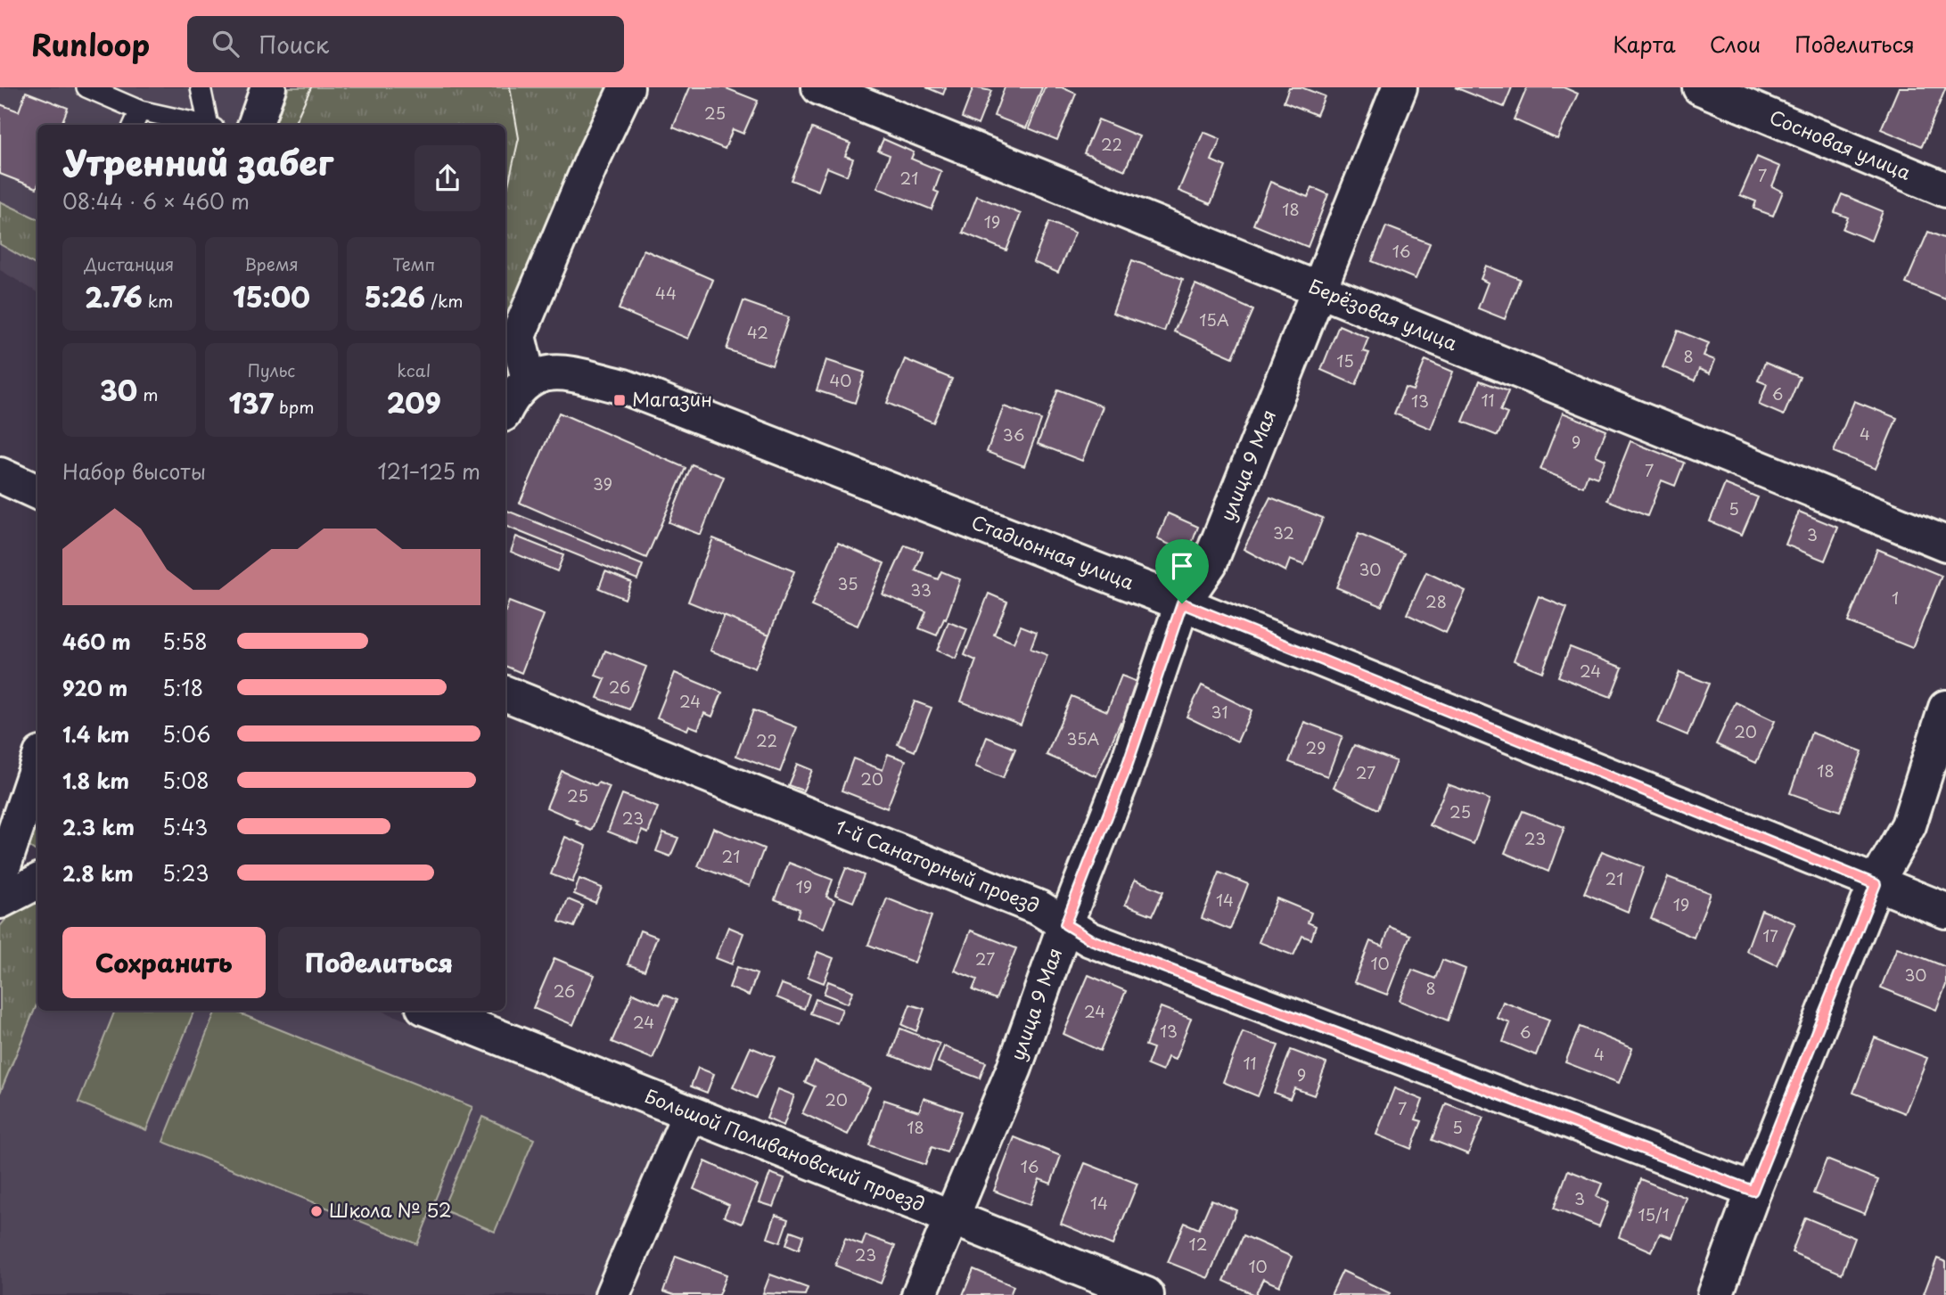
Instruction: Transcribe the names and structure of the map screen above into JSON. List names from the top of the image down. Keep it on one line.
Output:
{"streets":{"street":["Сосновая улица","Берёзовая улица","улица 9 Мая","Стадионная улица","1-й Санаторный проезд","Большой Поливановский проезд"]},"crossings":[["Берёзовая улица","улица 9 Мая"],["улица 9 Мая","Стадионная улица"],["улица 9 Мая","1-й Санаторный проезд"],["улица 9 Мая","Большой Поливановский проезд"]],"places":{"transit":["Магазин"],"other":["Школа № 52"]},"house_numbers":["25","22","7","21","18","19","16","44","15А","42","8","15","40","6","11","13","4","36","9","7","39","5","32","3","30","35","33","1","28","24","26","24","31","20","35А","22","29","18","27","20","25","25","23","23","21","21","19","14","19","17","27","10","30","8","26","24","24","13","6","4","11","9","20","7","18","5","16","3","14","15/1","12","23","10"],"page":{"header":"Runloop","search":"Поиск","nav":["Карта","Слои","Поделиться"],"heading":["Утренний забег","08:44 · 6 × 460 m"],"stats":[["Дистанция","2.76 km"],["Время","15:00"],["Темп","5:26 /km"],["30 m"],["Пульс","137 bpm"],["kcal","209"]],"chart":["Набор высоты","121–125 m"],"list":[{"name":"460 m","note":"5:58"},{"name":"920 m","note":"5:18"},{"name":"1.4 km","note":"5:06"},{"name":"1.8 km","note":"5:08"},{"name":"2.3 km","note":"5:43"},{"name":"2.8 km","note":"5:23"}],"buttons":["Сохранить","Поделиться"]}}
